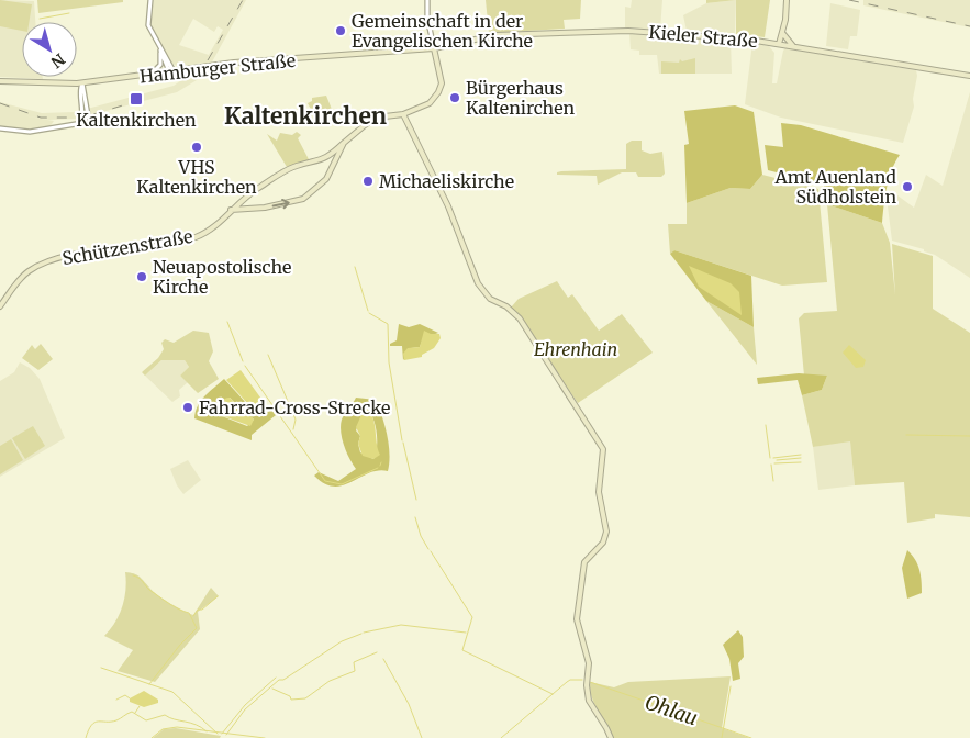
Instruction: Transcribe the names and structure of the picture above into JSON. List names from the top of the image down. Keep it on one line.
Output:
{"streets":{"main road":["Kieler Straße","Hamburger Straße","Schützenstraße"]},"crossings":[["Kieler Straße","Hamburger Straße"]],"districts":["Kaltenkirchen"],"water":["Ohlau"],"parks":["Ehrenhain"],"places":{"other":["Gemeinschaft in der Evangelischen Kirche","Bürgerhaus Kaltenirchen","VHS Kaltenkirchen","Michaeliskirche","Amt Auenland Südholstein","Neuapostolische Kirche","Fahrrad-Cross-Strecke"],"transit":["Kaltenkirchen"]},"north":"bottom right"}
